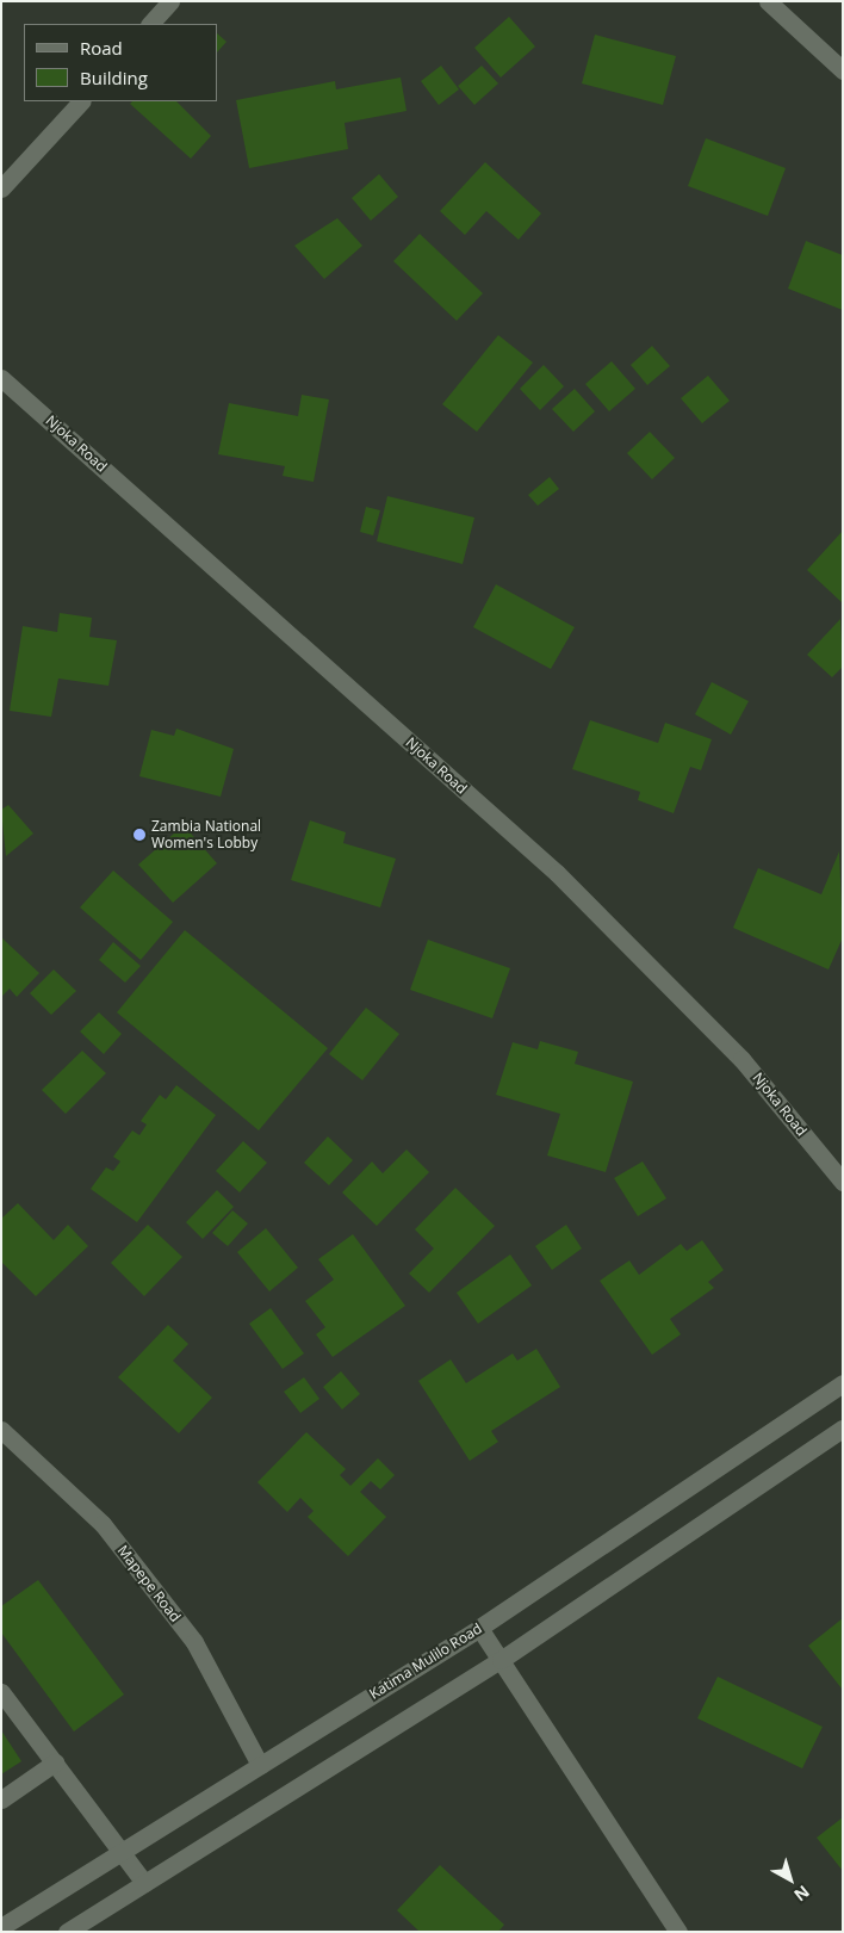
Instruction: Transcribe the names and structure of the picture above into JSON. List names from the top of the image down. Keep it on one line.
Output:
{"streets":{"street":["Njoka Road","Mapepe Road","Katima Mulilo Road"]},"crossings":[["Mapepe Road","Katima Mulilo Road"]],"places":["Zambia National Women's Lobby"],"legend":["Road","Building"],"north":"bottom right"}
